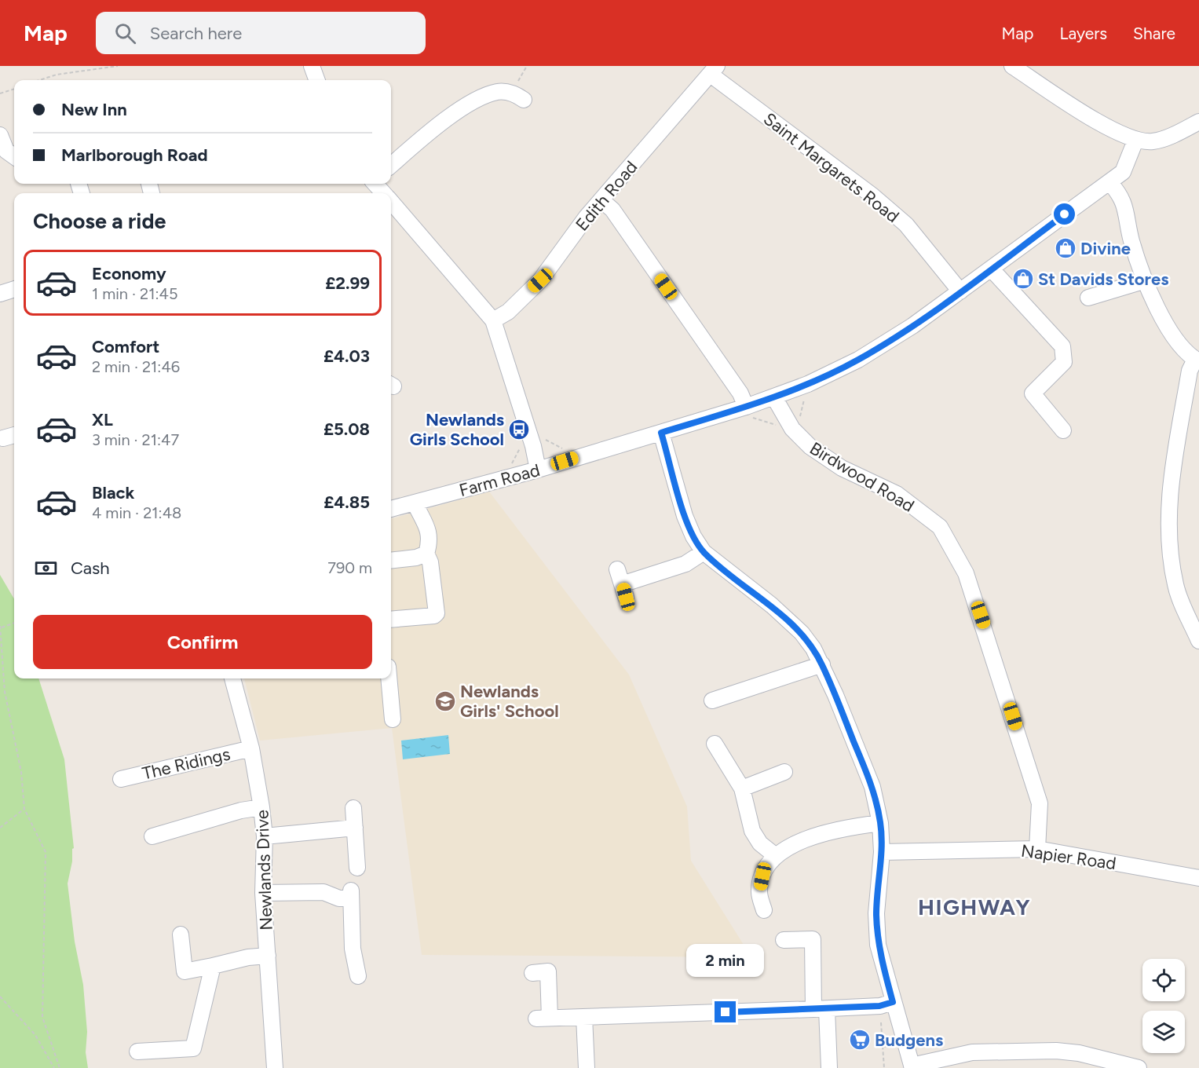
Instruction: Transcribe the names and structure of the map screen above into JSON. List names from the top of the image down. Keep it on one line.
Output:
{"streets":{"street":["Saint Margarets Road","Edith Road","Birdwood Road","Farm Road","The Ridings","Napier Road","Newlands Drive"]},"crossings":[["Saint Margarets Road","Edith Road"],["Saint Margarets Road","Farm Road"],["Birdwood Road","Farm Road"],["Birdwood Road","Napier Road"],["The Ridings","Newlands Drive"]],"districts":["HIGHWAY"],"places":{"shop":["Divine","St Davids Stores"],"bus stop":["Newlands Girls School"],"school or university":["Newlands Girls' School"],"supermarket":["Budgens"]},"page":{"header":"Map","search":"Search here","nav":["Map","Layers","Share"],"banner":["New Inn","Marlborough Road"],"heading":"Choose a ride","list":[{"name":"Economy","note":"1 min · 21:45","value":"£2.99"},{"name":"Comfort","note":"2 min · 21:46","value":"£4.03"},{"name":"XL","note":"3 min · 21:47","value":"£5.08"},{"name":"Black","note":"4 min · 21:48","value":"£4.85"}],"pay":["Cash","790 m"],"buttons":"Confirm","bubble":"2 min"}}
